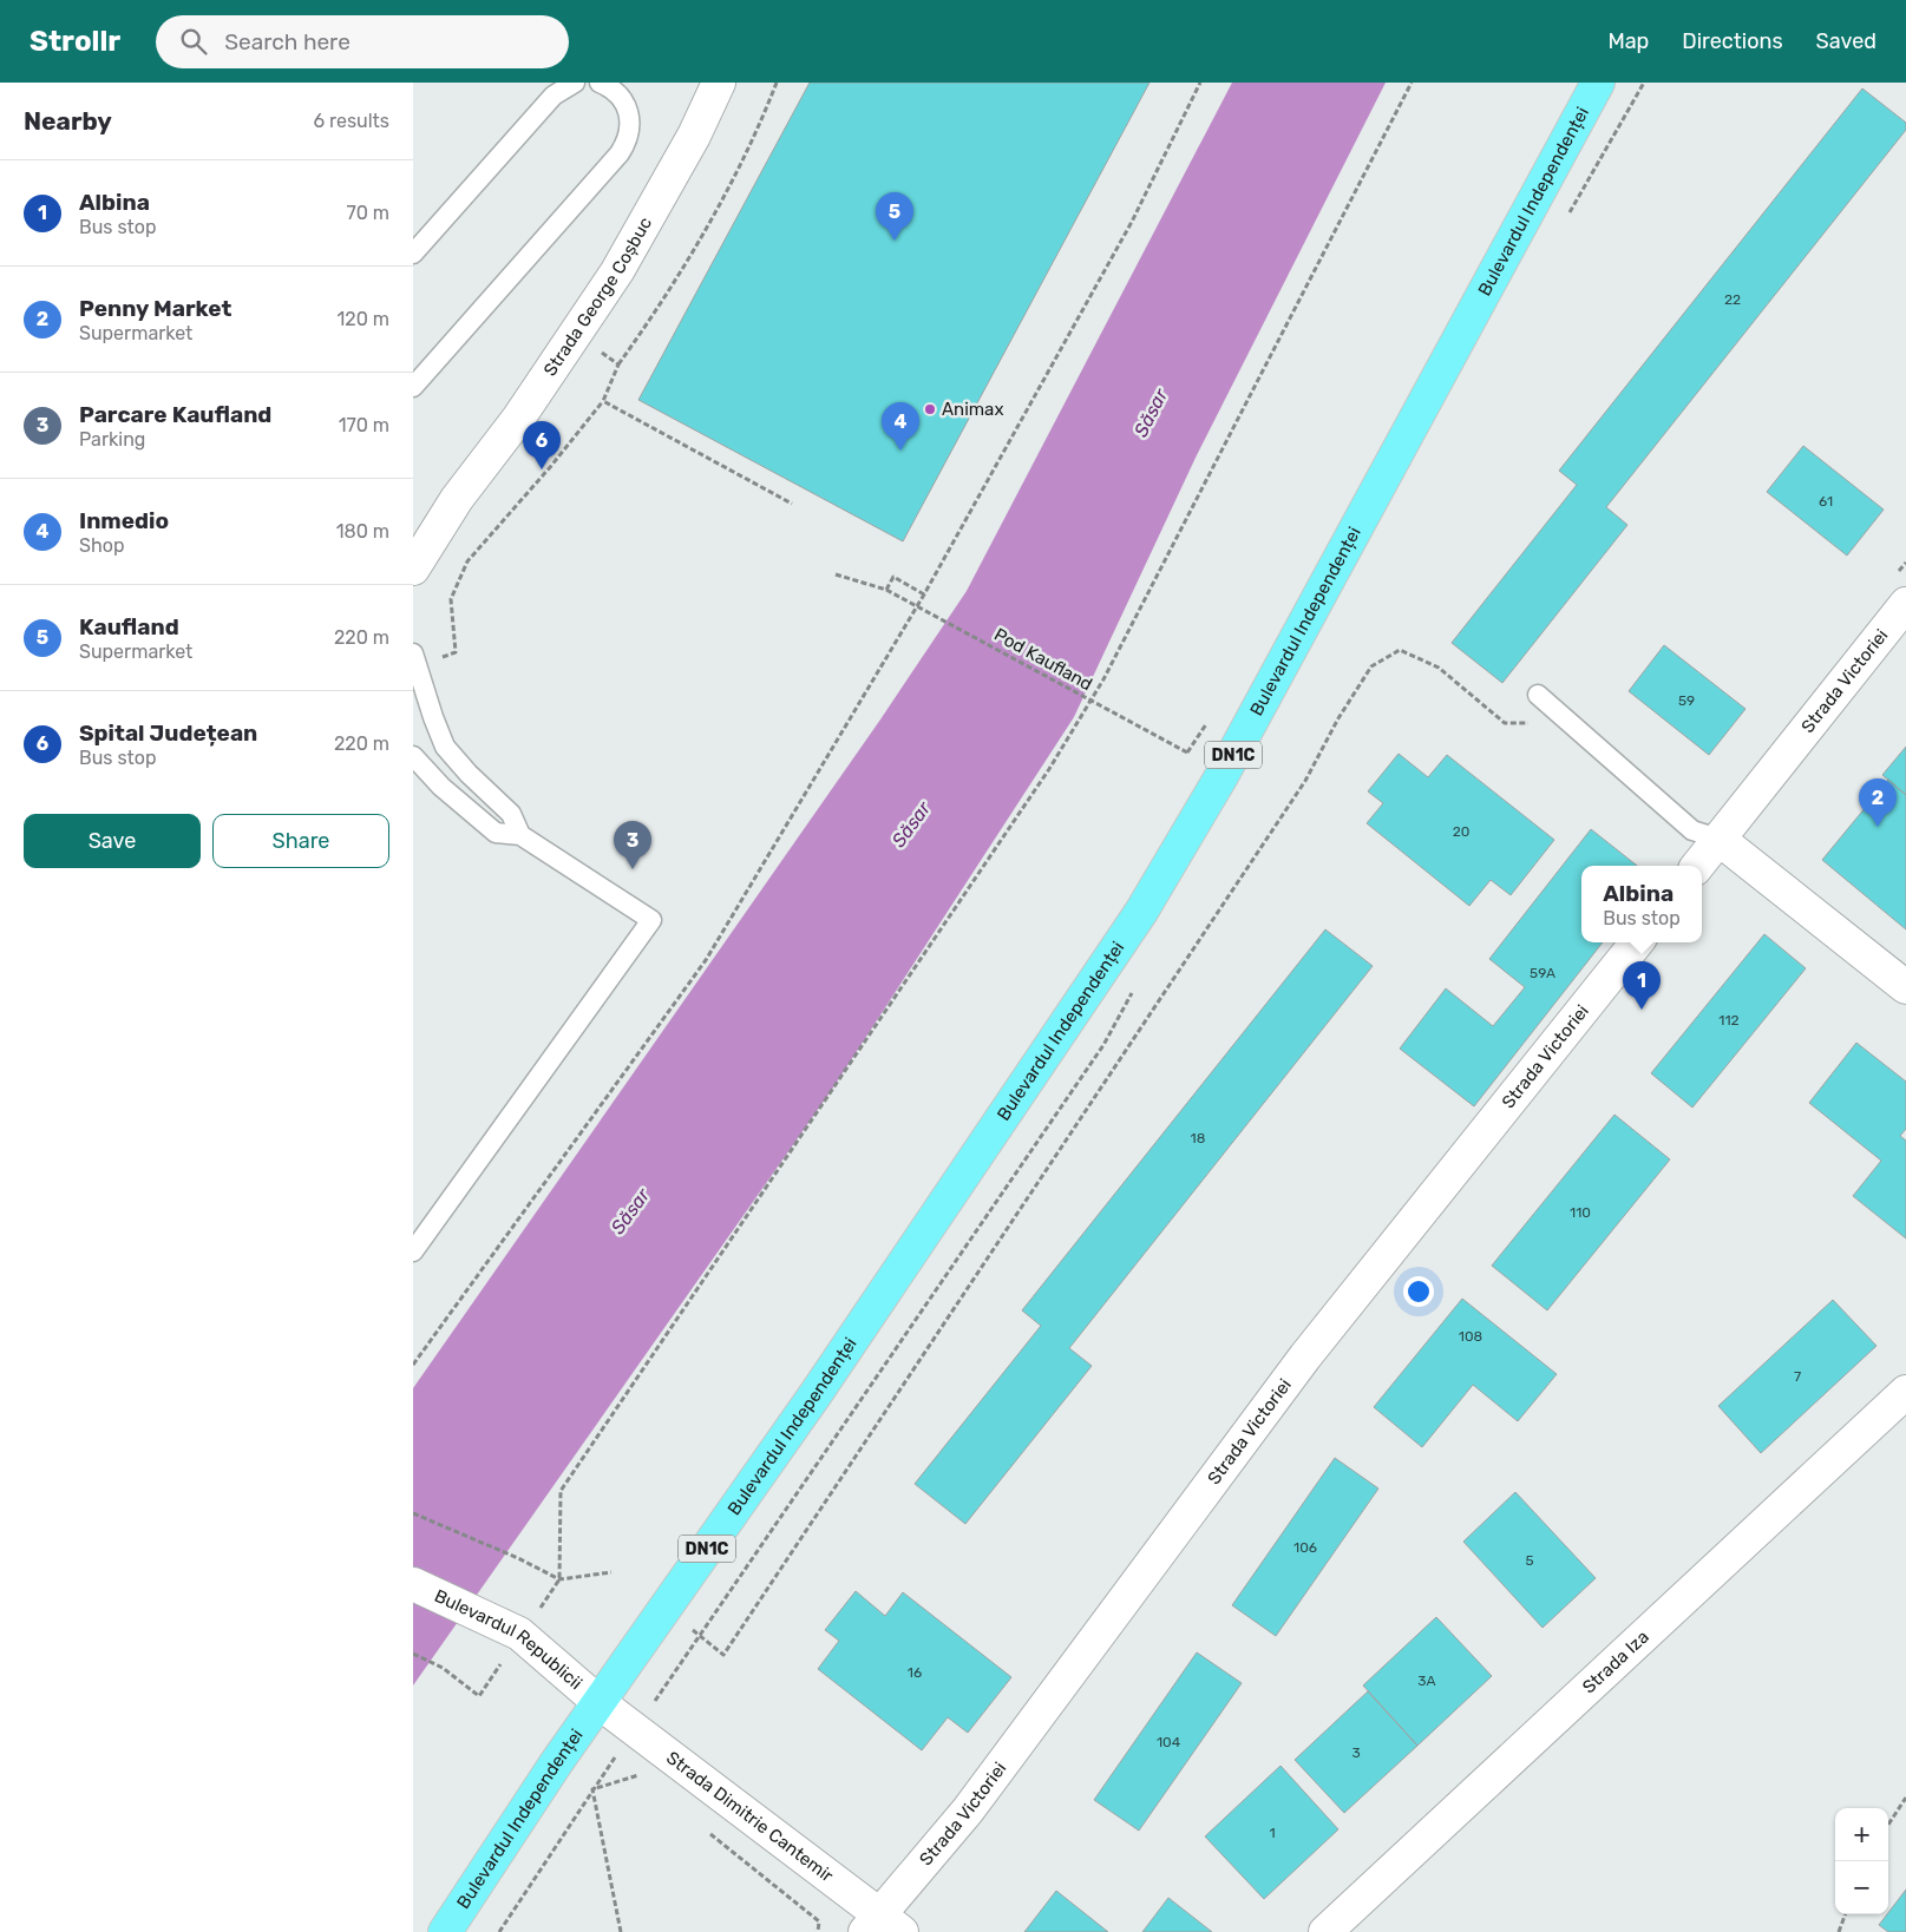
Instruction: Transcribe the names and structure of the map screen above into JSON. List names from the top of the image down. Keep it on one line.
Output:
{"streets":{"main road":["Bulevardul Independenței","DN1C"],"street":["Strada George Coșbuc","Strada Victoriei","Bulevardul Republicii","Strada Iza","Strada Dimitrie Cantemir"],"path":["Pod Kaufland"]},"crossings":[["Bulevardul Independenței","Bulevardul Republicii"],["Bulevardul Independenței","Strada Dimitrie Cantemir"],["Strada Victoriei","Strada Dimitrie Cantemir"],["Bulevardul Republicii","Strada Dimitrie Cantemir"]],"water":["Săsar"],"places":["Animax"],"house_numbers":["22","61","59","20","59A","112","18","110","108","7","106","5","16","3A","104","3","1"],"page":{"header":"Strollr","search":"Search here","nav":["Map","Directions","Saved"],"heading":["Nearby","6 results"],"list":[{"mark":"1","name":"Albina","note":"Bus stop","value":"70 m"},{"mark":"2","name":"Penny Market","note":"Supermarket","value":"120 m"},{"mark":"3","name":"Parcare Kaufland","note":"Parking","value":"170 m"},{"mark":"4","name":"Inmedio","note":"Shop","value":"180 m"},{"mark":"5","name":"Kaufland","note":"Supermarket","value":"220 m"},{"mark":"6","name":"Spital Județean","note":"Bus stop","value":"220 m"}],"pins":["5","4","6","2","3","1"],"buttons":["Save","Share"],"popup":["Albina","Bus stop"],"map_buttons":["+","−"]}}
